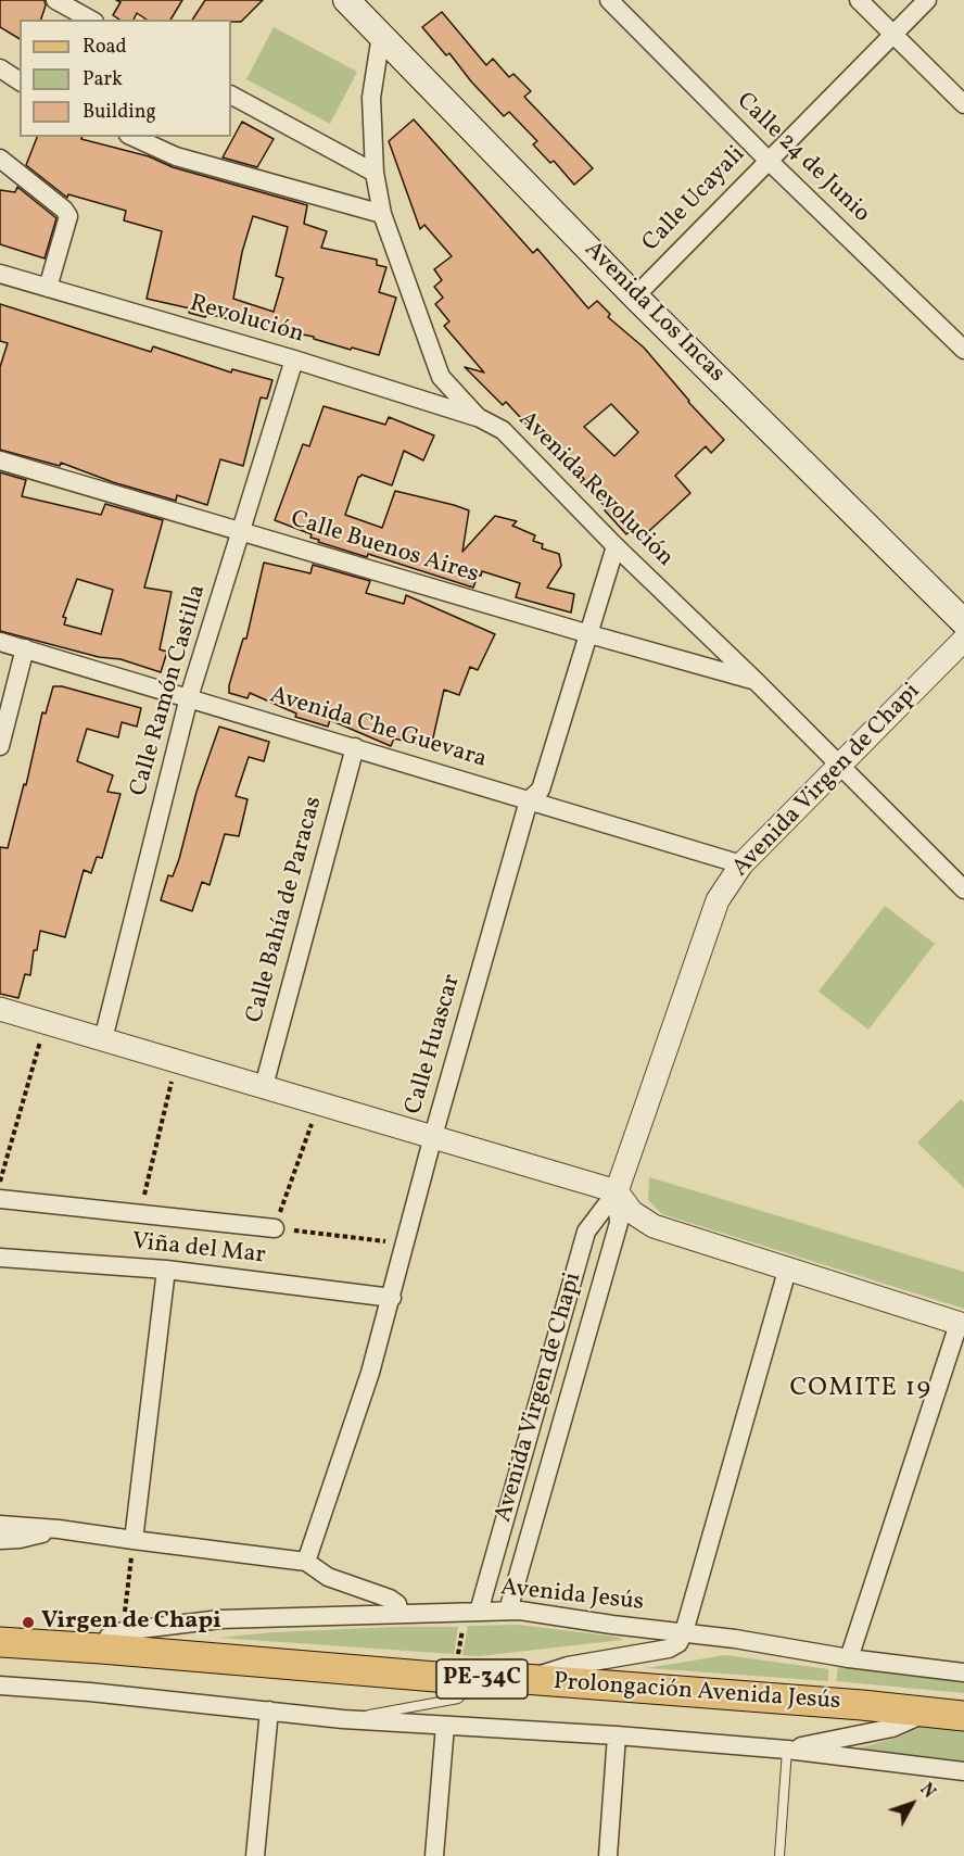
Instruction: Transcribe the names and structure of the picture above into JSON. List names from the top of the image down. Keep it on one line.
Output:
{"streets":{"main road":["Avenida Los Incas","PE-34C","Prolongación Avenida Jesús"],"street":["Calle 24 de Junio","Calle Ucayali","Revolución","Avenida Revolución","Calle Buenos Aires","Calle Ramón Castilla","Avenida Che Guevara","Avenida Virgen de Chapi","Calle Bahía de Paracas","Calle Huascar","Viña del Mar","Avenida Jesús"]},"crossings":[["Calle 24 de Junio","Calle Ucayali"],["Calle Ucayali","Avenida Los Incas"],["Avenida Los Incas","Avenida Revolución"],["Revolución","Avenida Revolución"],["Revolución","Calle Ramón Castilla"],["Avenida Revolución","Calle Buenos Aires"],["Avenida Revolución","Avenida Virgen de Chapi"],["Avenida Revolución","Calle Huascar"],["Calle Buenos Aires","Calle Ramón Castilla"],["Calle Buenos Aires","Calle Huascar"],["Calle Ramón Castilla","Avenida Che Guevara"],["Avenida Che Guevara","Avenida Virgen de Chapi"],["Avenida Che Guevara","Calle Bahía de Paracas"],["Avenida Che Guevara","Calle Huascar"],["Avenida Virgen de Chapi","Avenida Jesús"],["Calle Huascar","Viña del Mar"],["Avenida Jesús","Prolongación Avenida Jesús"]],"districts":["COMITE 19"],"places":["Virgen de Chapi"],"legend":["Road","Park","Building"],"north":"top right"}
